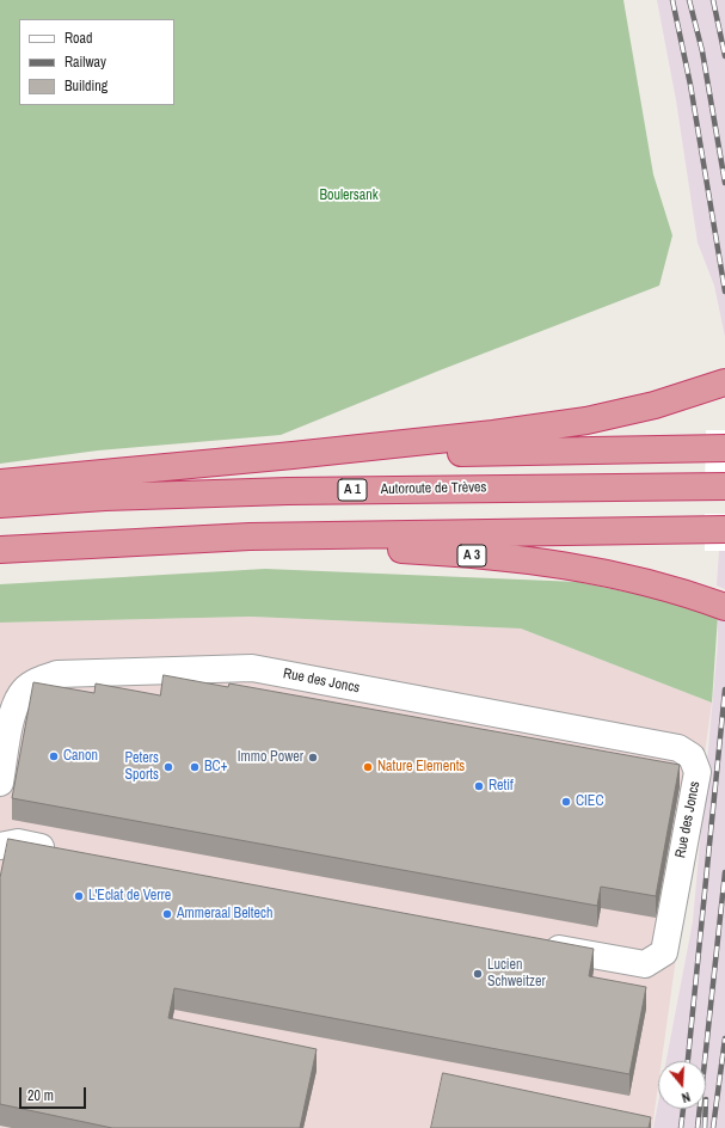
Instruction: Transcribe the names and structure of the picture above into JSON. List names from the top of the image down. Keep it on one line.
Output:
{"streets":{"highway":["Autoroute de Trèves","A 1","A 3"],"street":["Rue des Joncs"]},"parks":["Boulersank"],"places":["Canon","Immo Power","Peters Sports","BC+","Nature Elements","Retif","CIEC","L'Eclat de Verre","Ammeraal Beltech","Lucien Schweitzer"],"legend":["Road","Railway","Building"],"scale_bar":"20 m","north":"bottom"}
